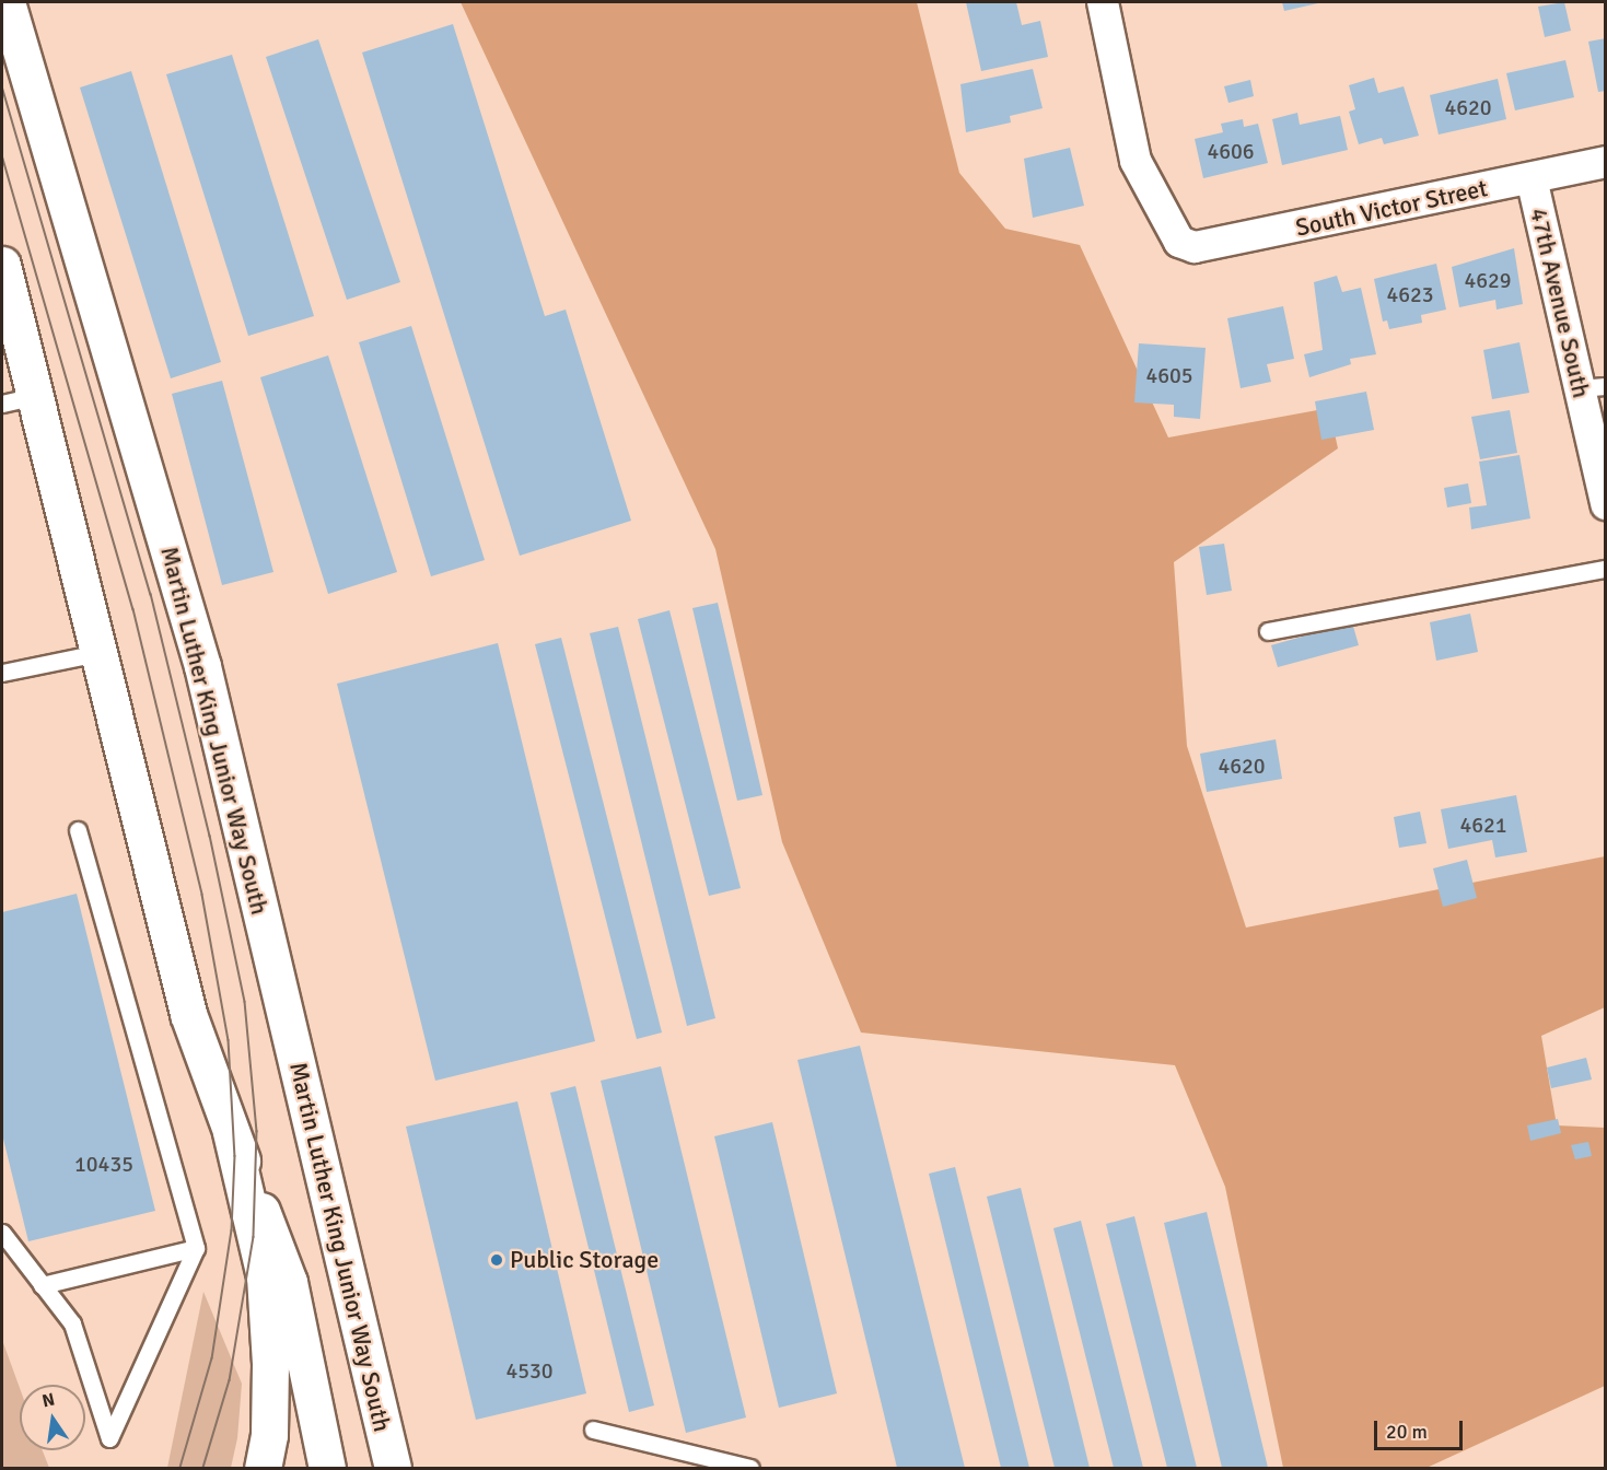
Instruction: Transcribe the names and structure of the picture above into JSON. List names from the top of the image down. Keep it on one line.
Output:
{"streets":{"main road":["Martin Luther King Junior Way South"],"street":["South Victor Street","47th Avenue South"]},"crossings":[["South Victor Street","47th Avenue South"]],"places":["Public Storage"],"house_numbers":["4620","4606","4629","4623","4605","4620","4621","10435","4530"],"scale_bar":"20 m","north":"top"}
